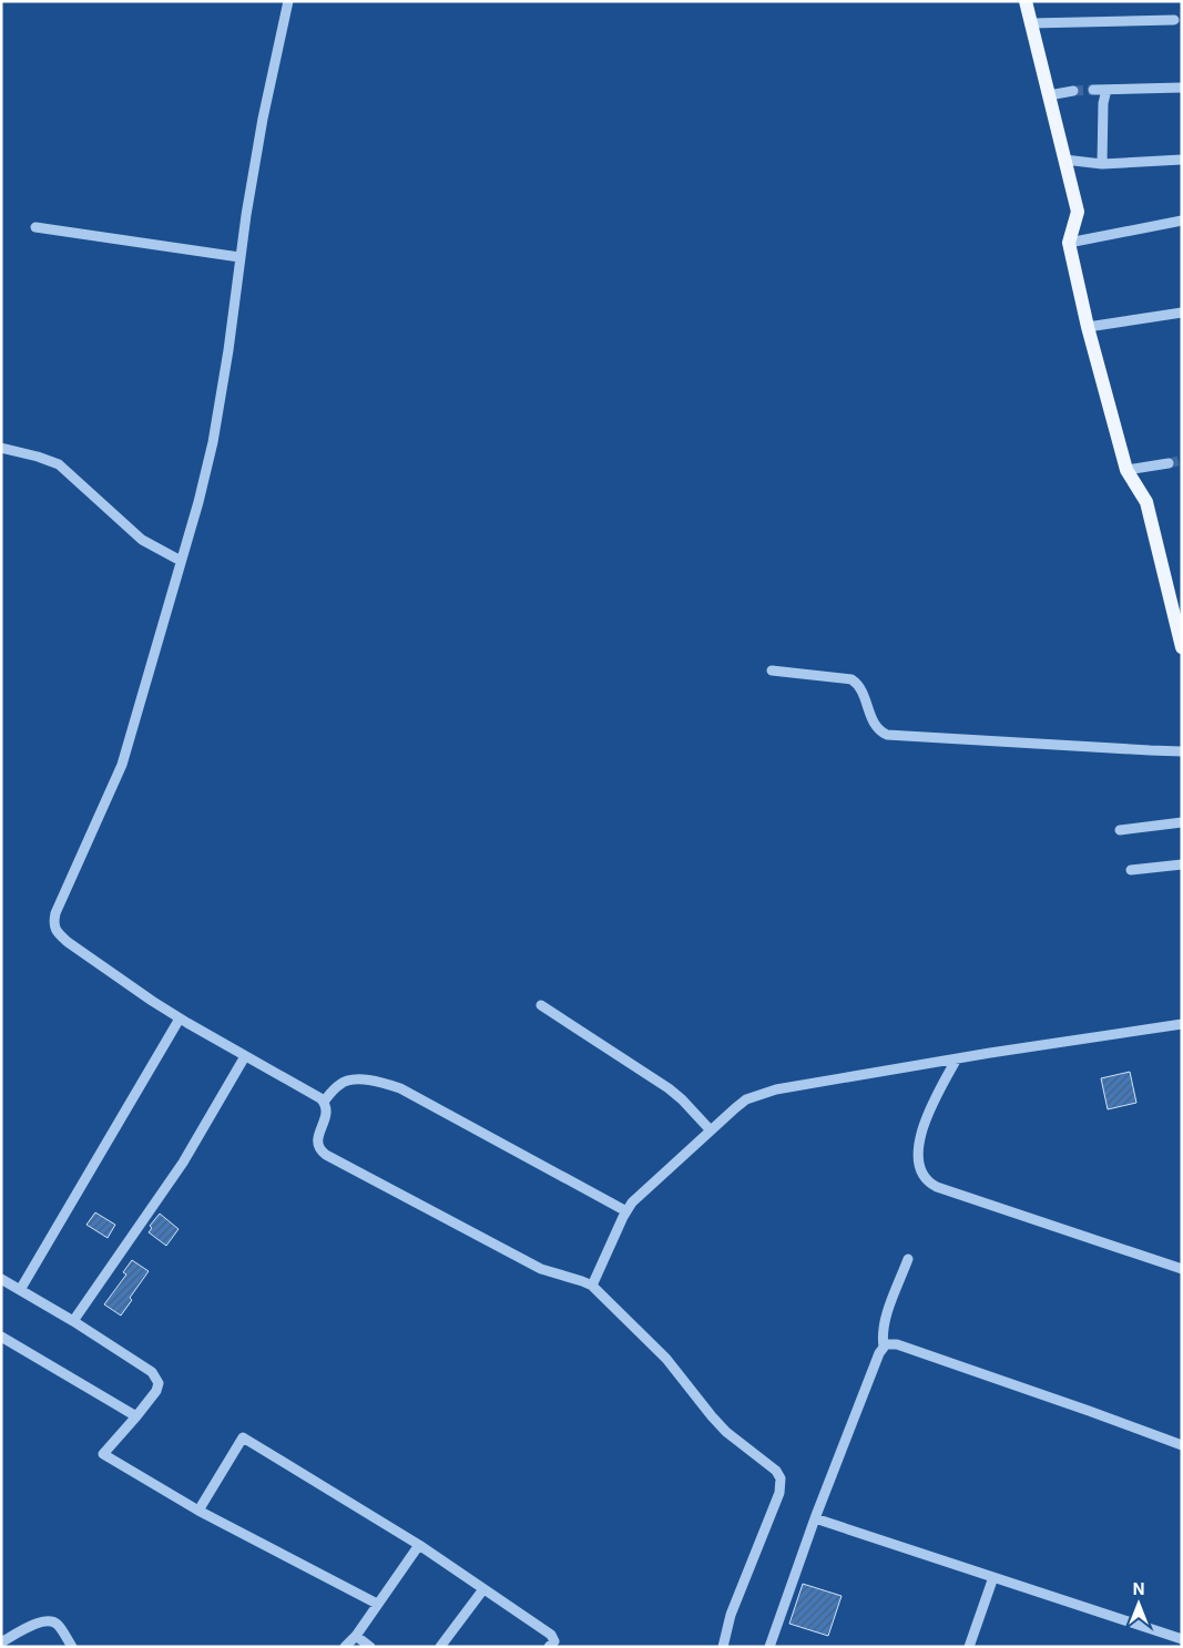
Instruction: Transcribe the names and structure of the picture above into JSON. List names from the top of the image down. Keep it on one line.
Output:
{"north":"top"}
